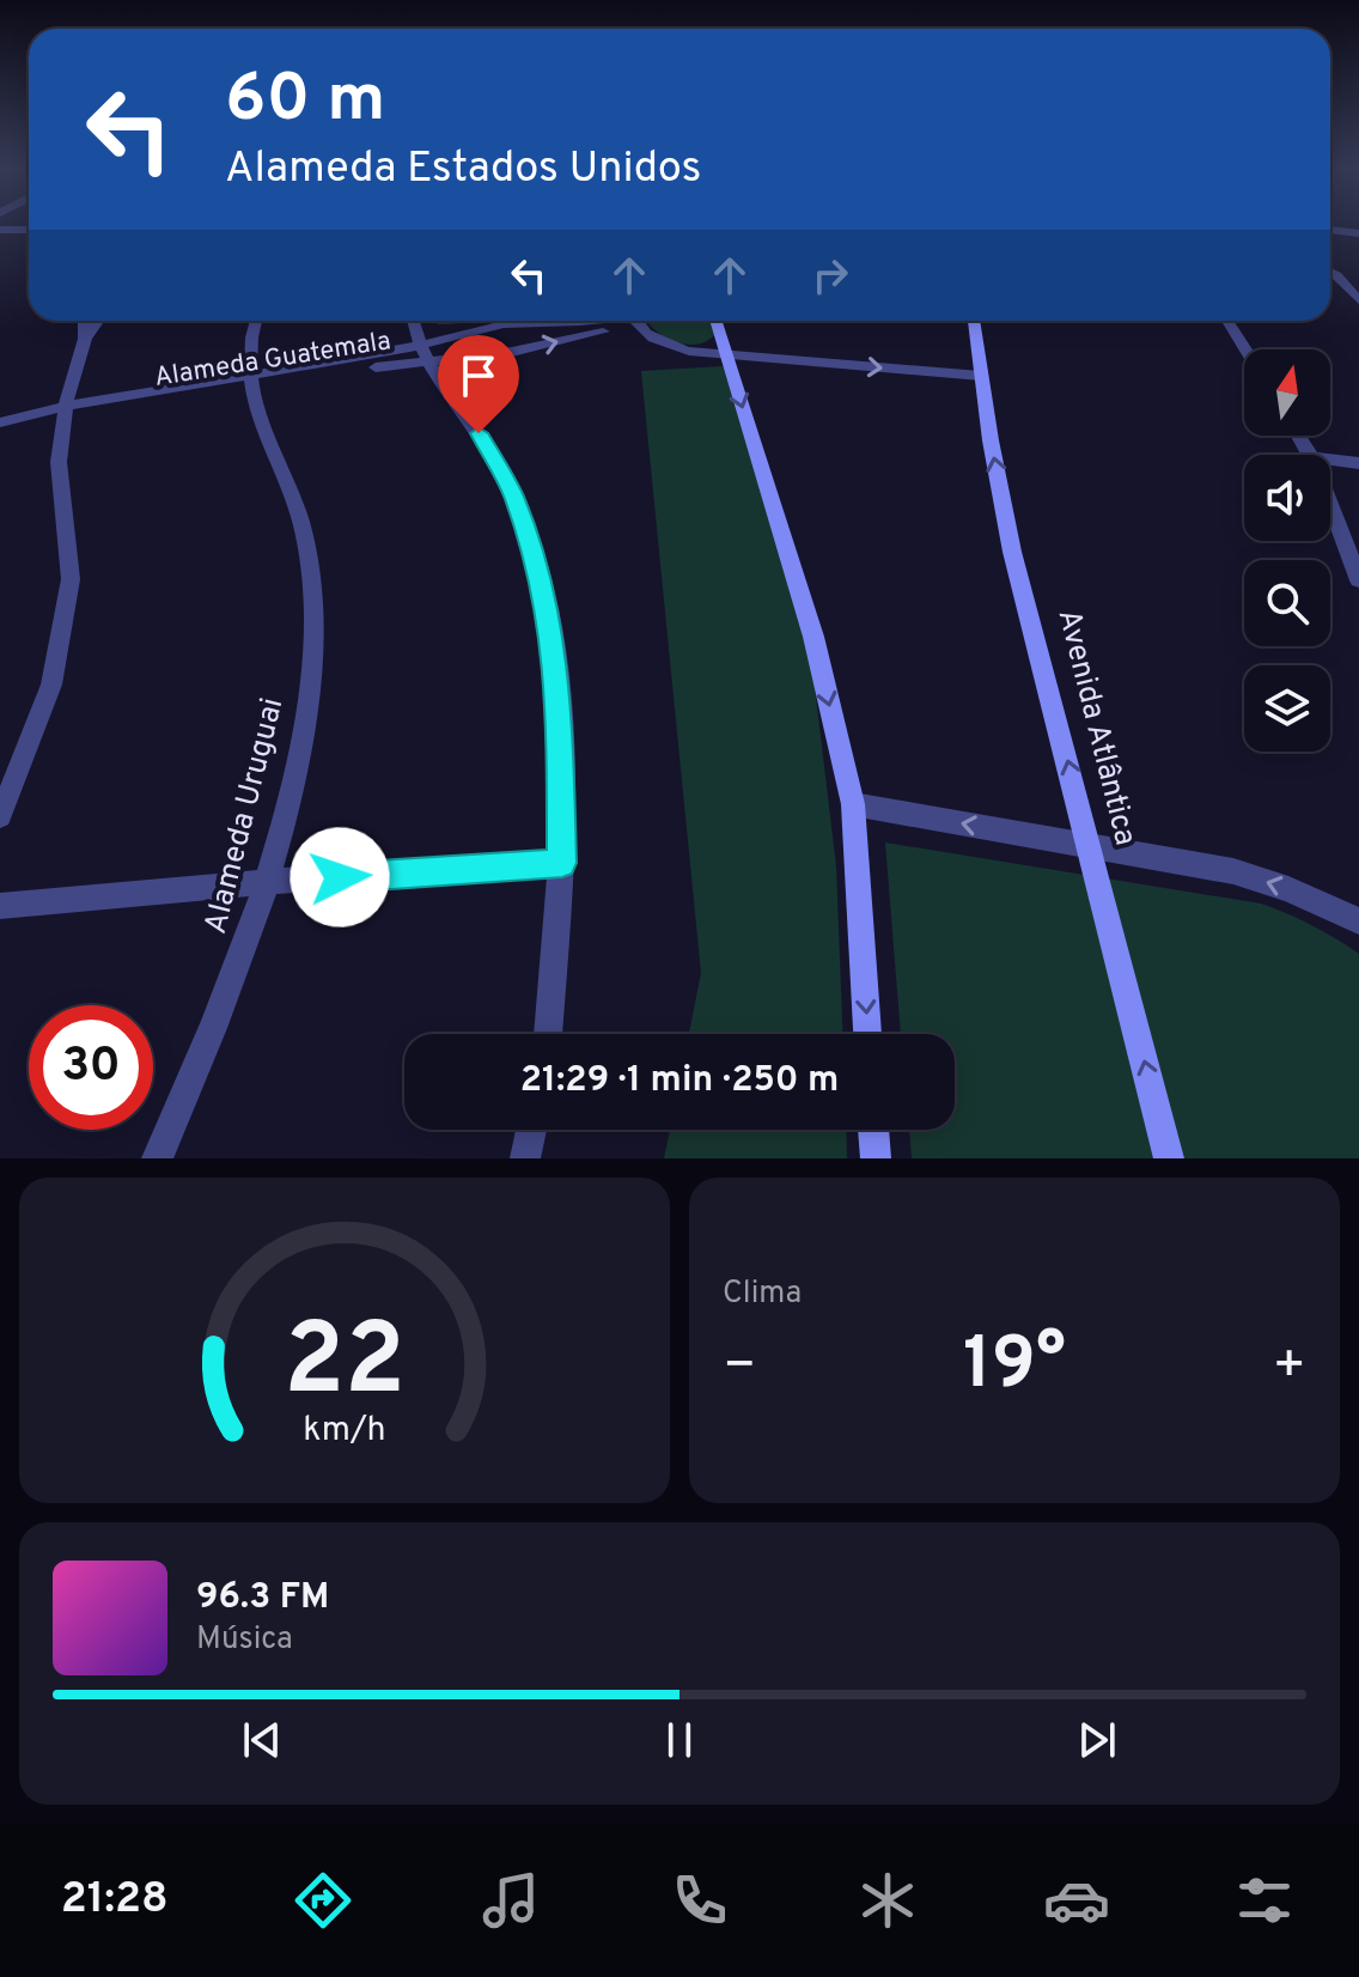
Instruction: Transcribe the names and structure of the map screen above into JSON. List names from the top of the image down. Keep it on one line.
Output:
{"streets":{"street":["Alameda Guatemala","Avenida Atlântica","Alameda Uruguai"]},"crossings":[["Alameda Guatemala","Alameda Uruguai"]],"one_way":["Avenida Atlântica"],"north":"top","page":{"turn":["60 m","Alameda Estados Unidos"],"limit":"30","trip":"21:29 · 1 min · 250 m","tile":"Clima","heat":["−","19°","+"],"song":["96.3 FM","Música"],"tabs":"21:28","gauge":["22","km/h"]}}
